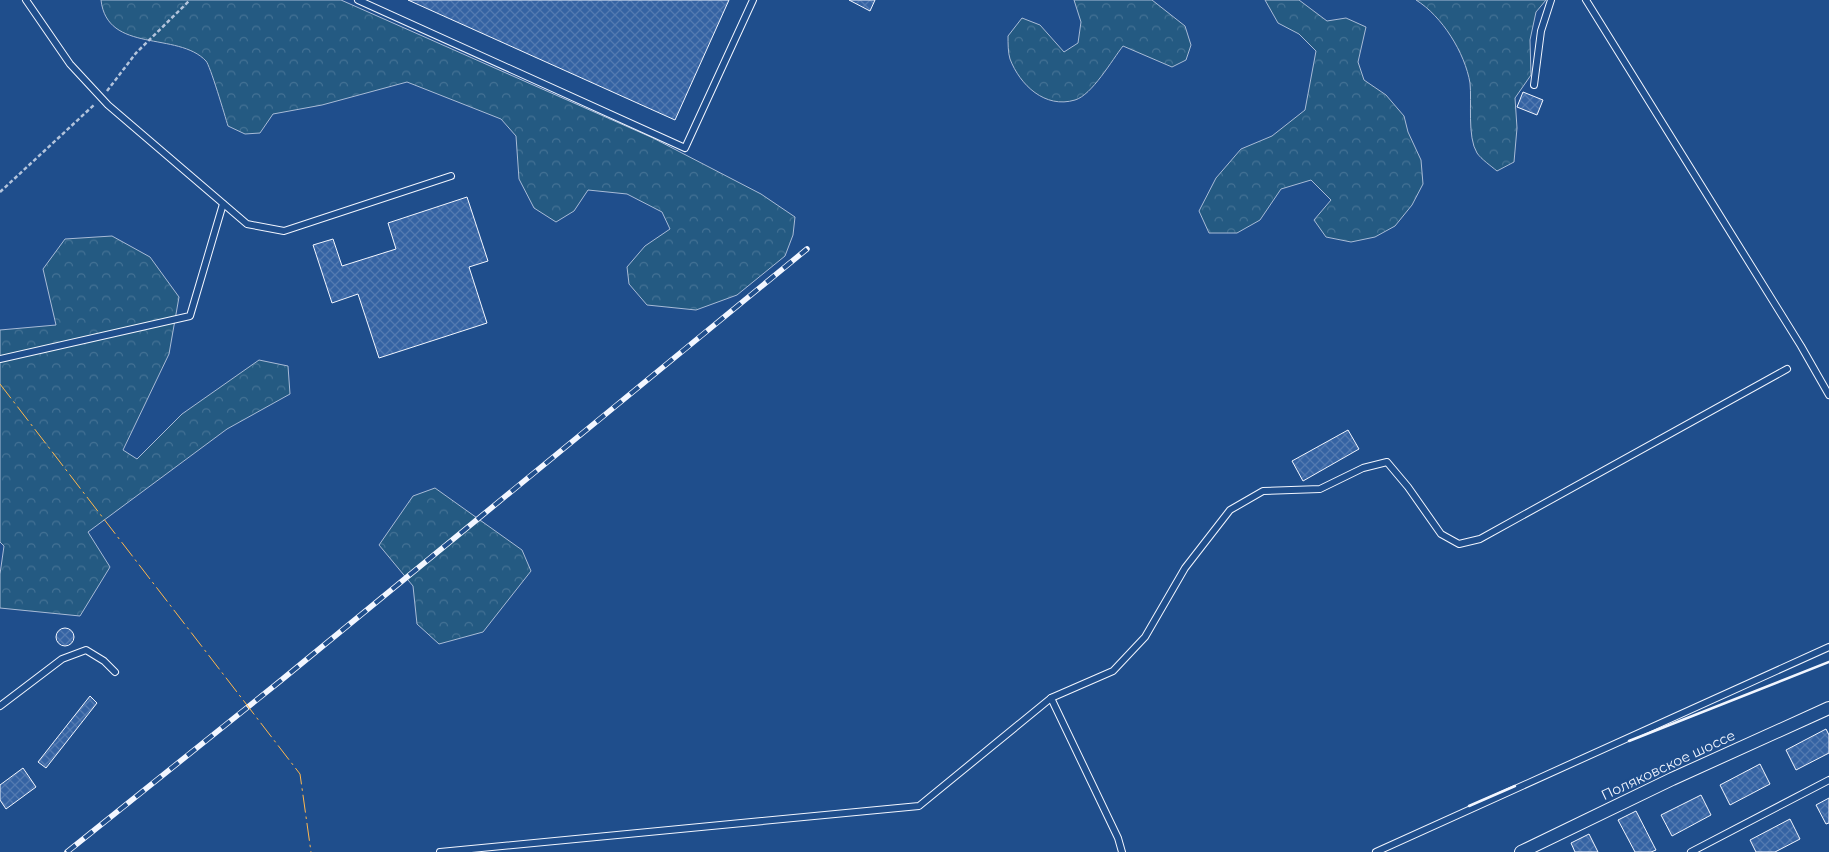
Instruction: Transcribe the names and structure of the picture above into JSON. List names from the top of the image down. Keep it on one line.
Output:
{"streets":{"street":["Поляковское шоссе"]}}
